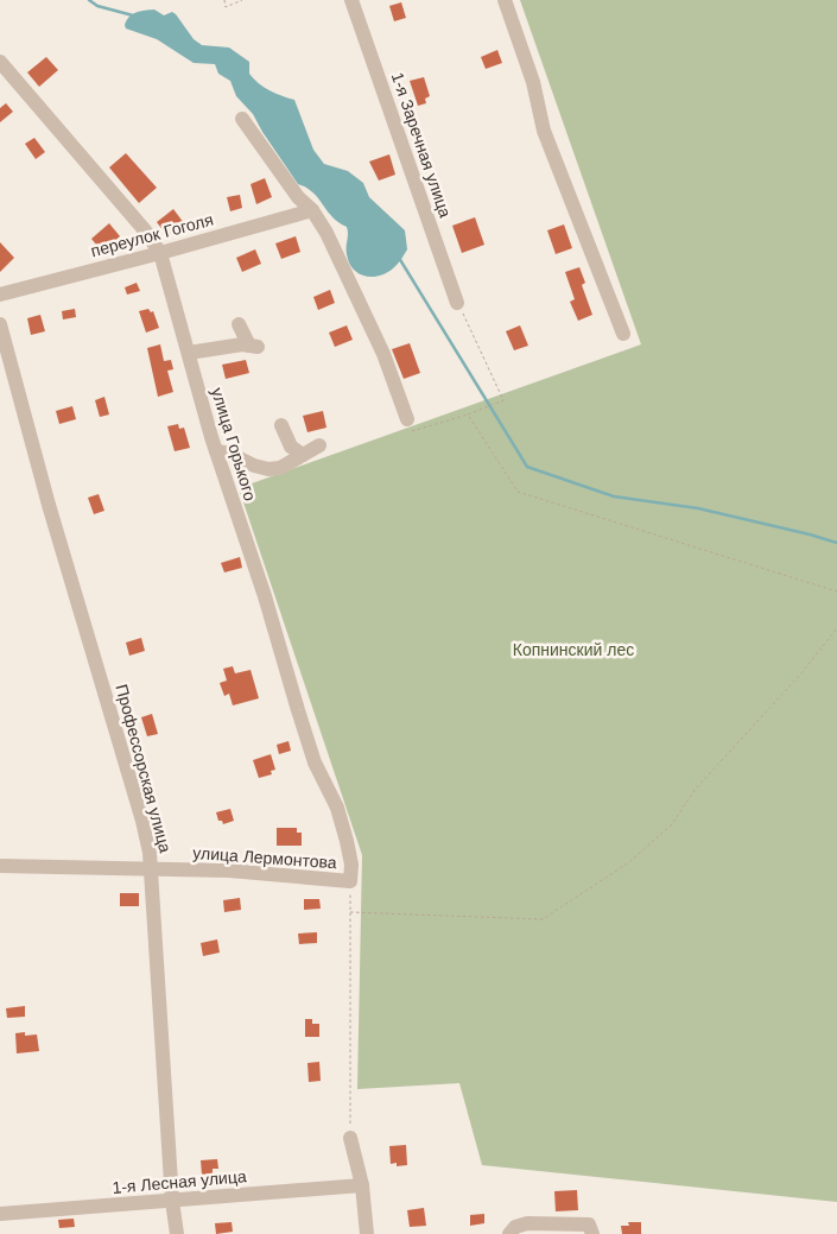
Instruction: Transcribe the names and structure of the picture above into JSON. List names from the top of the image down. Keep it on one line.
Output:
{"streets":{"street":["1-я Заречная улица","переулок Гоголя","улица Горького","Профессорская улица","улица Лермонтова","1-я Лесная улица"]},"crossings":[["переулок Гоголя","улица Горького"],["улица Горького","улица Лермонтова"],["Профессорская улица","улица Лермонтова"],["Профессорская улица","1-я Лесная улица"]],"parks":["Копнинский лес"]}
